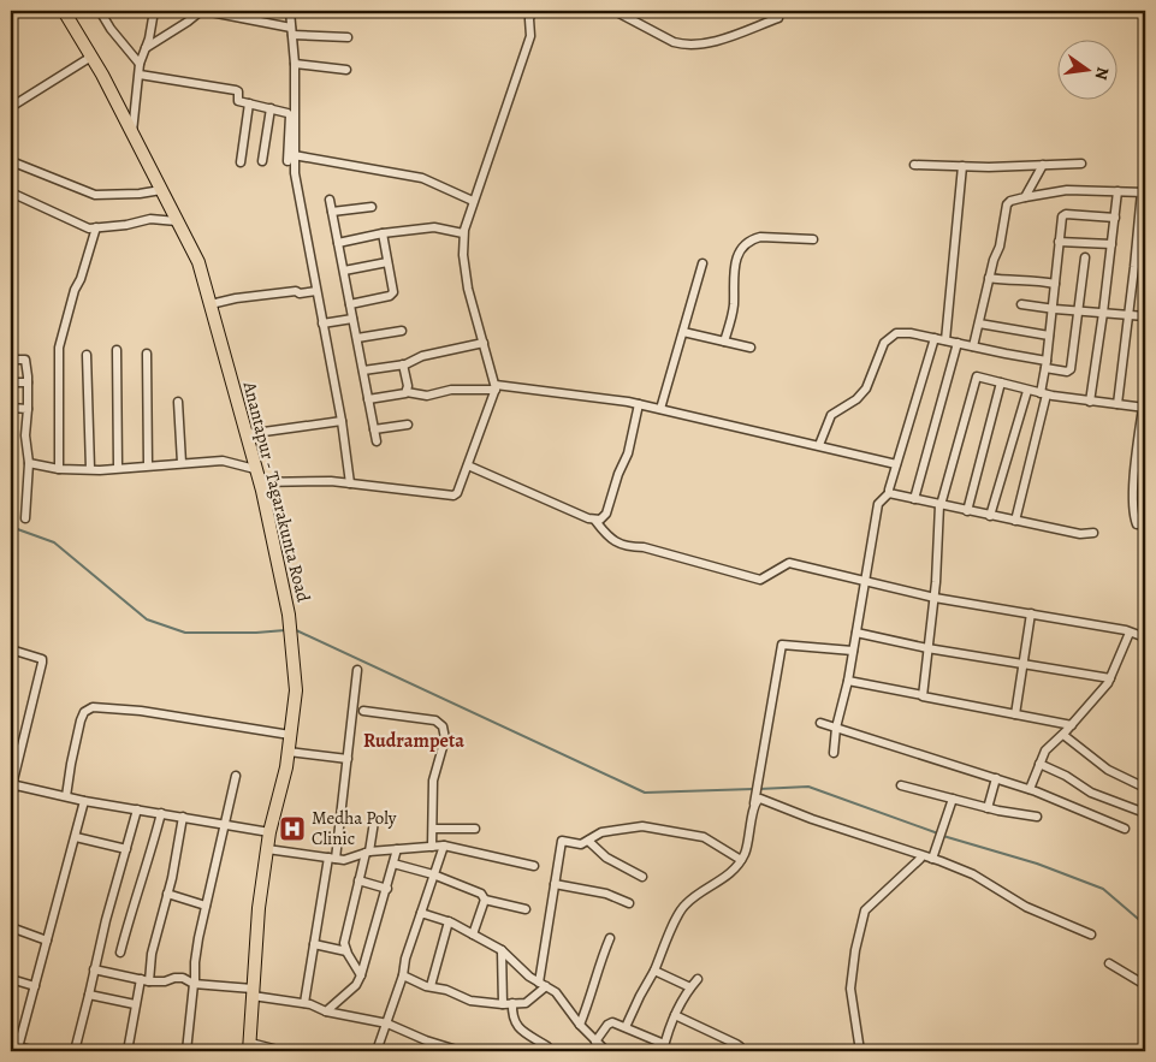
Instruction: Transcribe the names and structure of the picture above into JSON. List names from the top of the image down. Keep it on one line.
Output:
{"streets":{"main road":["Anantapur - Tagarakunta Road"]},"districts":["Rudrampeta"],"places":{"hospital":["Medha Poly Clinic"]},"north":"right"}
